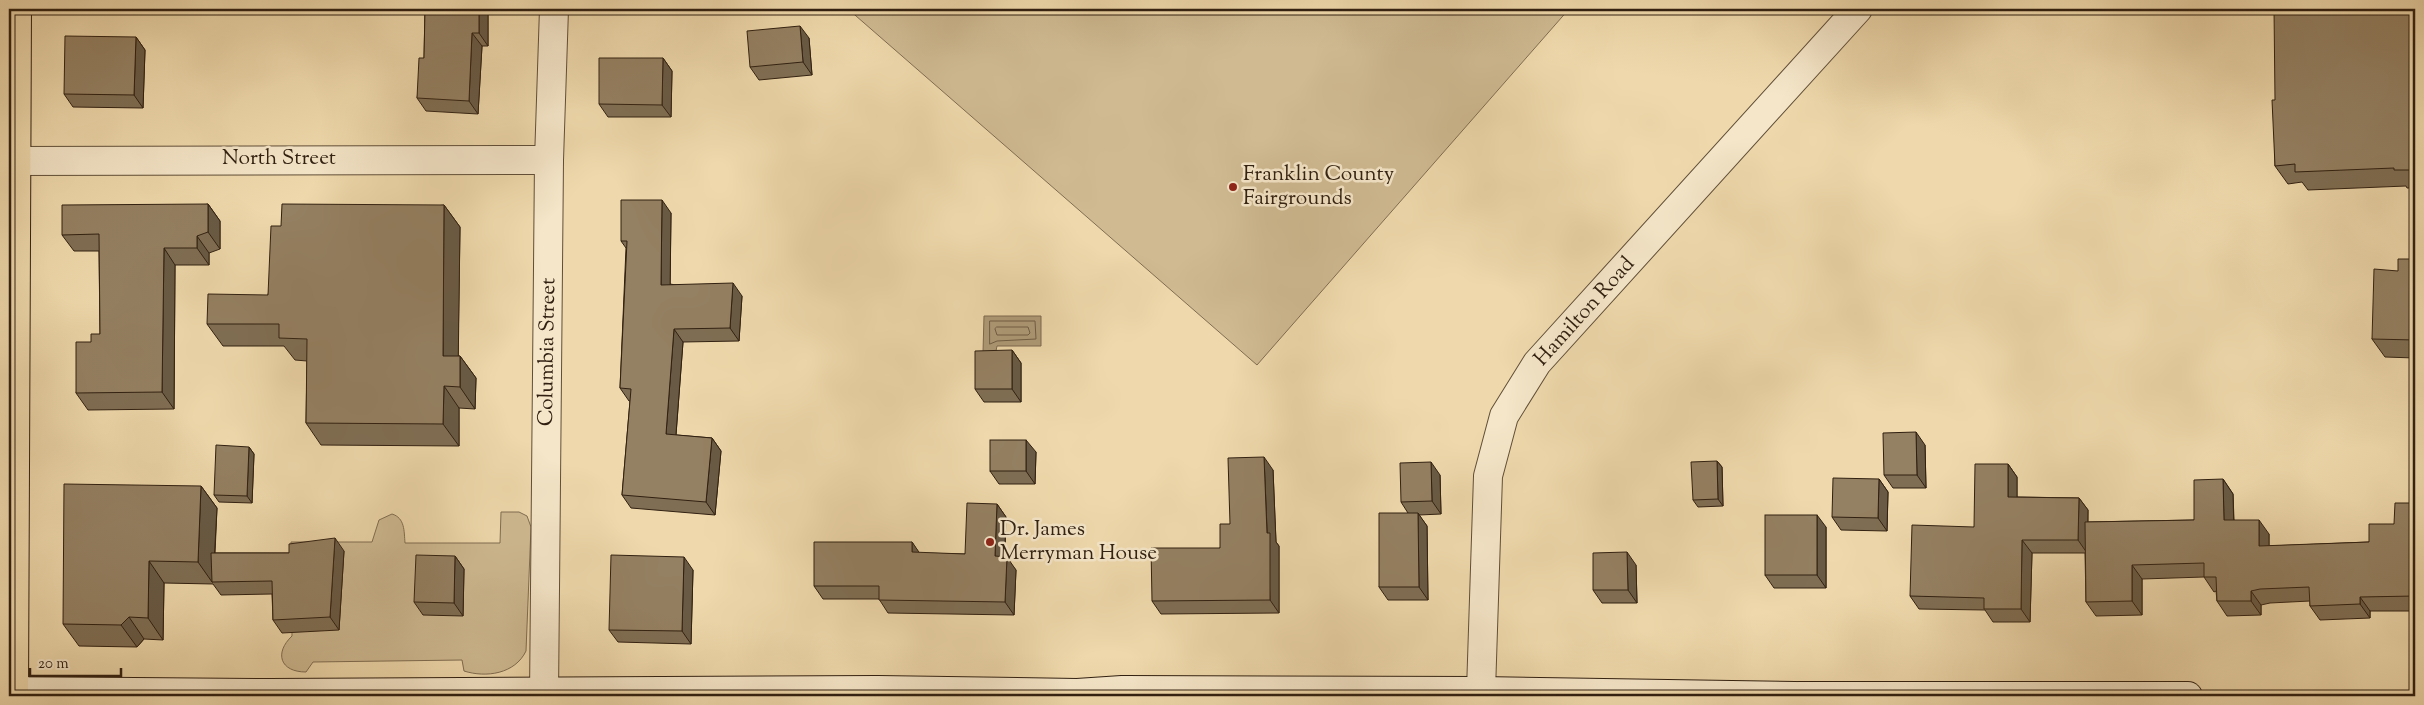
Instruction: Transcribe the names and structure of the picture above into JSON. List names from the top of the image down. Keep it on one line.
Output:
{"streets":{"main road":["North Street","Hamilton Road","Columbia Street"]},"crossings":[["North Street","Columbia Street"]],"places":["Franklin County Fairgrounds","Dr. James Merryman House"],"scale_bar":"20 m"}
